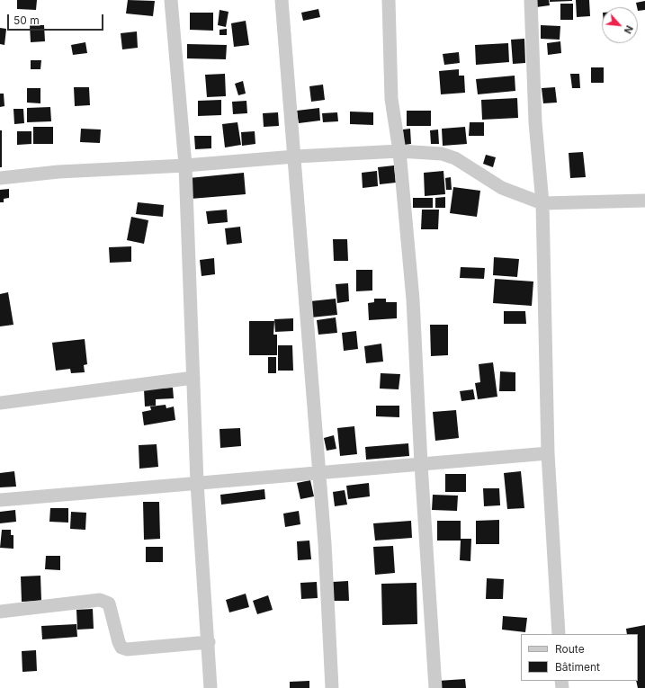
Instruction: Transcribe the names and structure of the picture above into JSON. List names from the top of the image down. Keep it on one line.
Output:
{"legend":["Route","Bâtiment"],"scale_bar":"50 m","north":"bottom right"}
